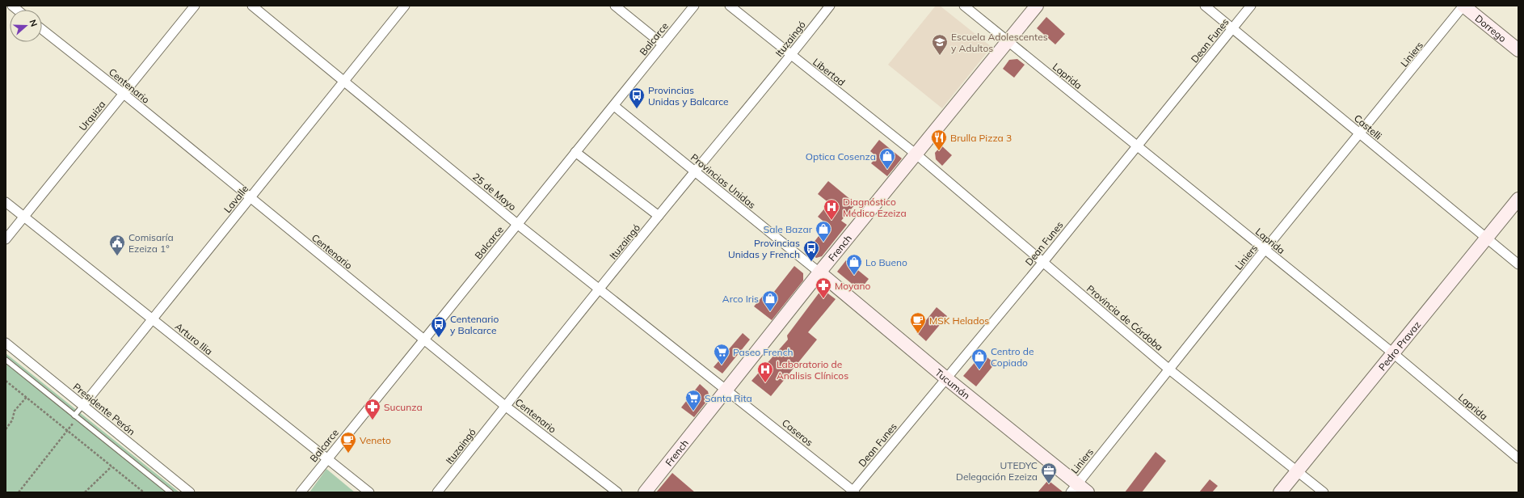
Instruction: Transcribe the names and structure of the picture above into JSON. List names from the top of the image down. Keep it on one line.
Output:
{"streets":{"street":["Dorrego","Balcarce","Ituzaingó","Dean Funes","Liniers","Libertad","Laprida","Centenario","Urquiza","Castelli","Provincias Unidas","25 de Mayo","Lavalle","French","Provincia de Córdoba","Arturo Ilia","Pedro Pravaz","Tucumán","Presidente Perón","Caseros"]},"crossings":[["Dorrego","Liniers"],["Balcarce","Centenario"],["Balcarce","Provincias Unidas"],["Balcarce","25 de Mayo"],["Balcarce","Arturo Ilia"],["Ituzaingó","Libertad"],["Ituzaingó","Centenario"],["Ituzaingó","Provincias Unidas"],["Ituzaingó","25 de Mayo"],["Dean Funes","Laprida"],["Dean Funes","Castelli"],["Dean Funes","Provincia de Córdoba"],["Dean Funes","Tucumán"],["Dean Funes","Caseros"],["Liniers","Laprida"],["Liniers","Castelli"],["Liniers","Provincia de Córdoba"],["Liniers","Tucumán"],["Libertad","French"],["Libertad","Provincia de Córdoba"],["Laprida","French"],["Laprida","Pedro Pravaz"],["Centenario","Urquiza"],["Centenario","Lavalle"],["Urquiza","Arturo Ilia"],["Castelli","Pedro Pravaz"],["Provincias Unidas","French"],["Provincias Unidas","Tucumán"],["25 de Mayo","Lavalle"],["25 de Mayo","French"],["25 de Mayo","Caseros"],["Lavalle","Arturo Ilia"],["Lavalle","Presidente Perón"],["French","Provincia de Córdoba"],["French","Tucumán"],["French","Caseros"],["Provincia de Córdoba","Pedro Pravaz"]],"places":{"school or university":["Escuela Adolescentes y Adultos"],"bus stop":["Provincias Unidas y Balcarce","Provincias Unidas y French","Centenario y Balcarce"],"restaurant":["Brulla Pizza 3"],"shop":["Optica Cosenza","Sale Bazar","Lo Bueno","Arco Iris","Centro de Copiado"],"hospital":["Diagnóstico Médico Ezeiza","Laboratorio de Analisis Clínicos"],"public building":["Comisaría Ezeiza 1°"],"pharmacy":["Moyano","Sucunza"],"cafe":["MSK Helados","Veneto"],"supermarket":["Paseo French","Santa Rita"],"office":["UTEDYC Delegación Ezeiza"]},"north":"right"}
